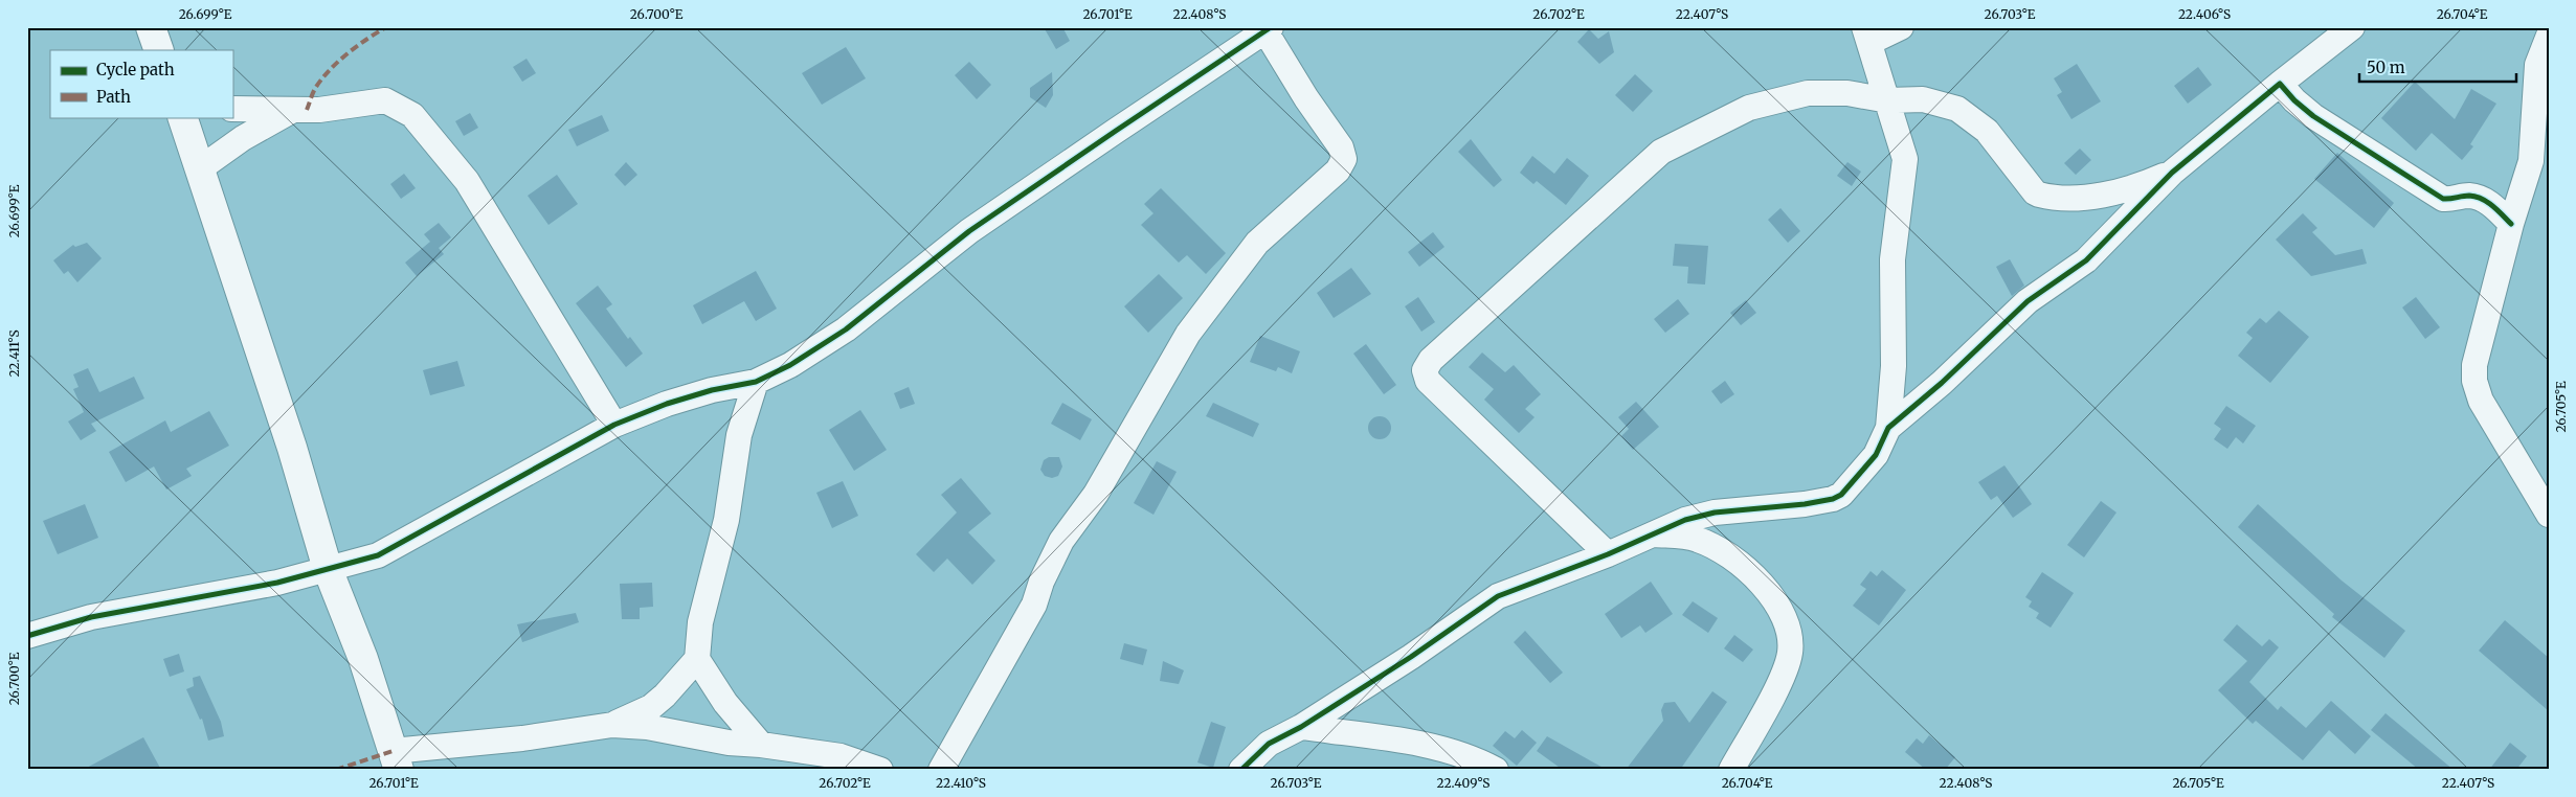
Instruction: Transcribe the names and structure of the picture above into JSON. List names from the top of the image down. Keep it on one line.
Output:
{"legend":["Cycle path","Path"],"scale_bar":"50 m","coordinates":["26.699°E","26.700°E","26.701°E","22.408°S","26.702°E","22.407°S","26.703°E","22.406°S","26.704°E","22.411°S","26.705°E","22.410°S","22.409°S"]}
